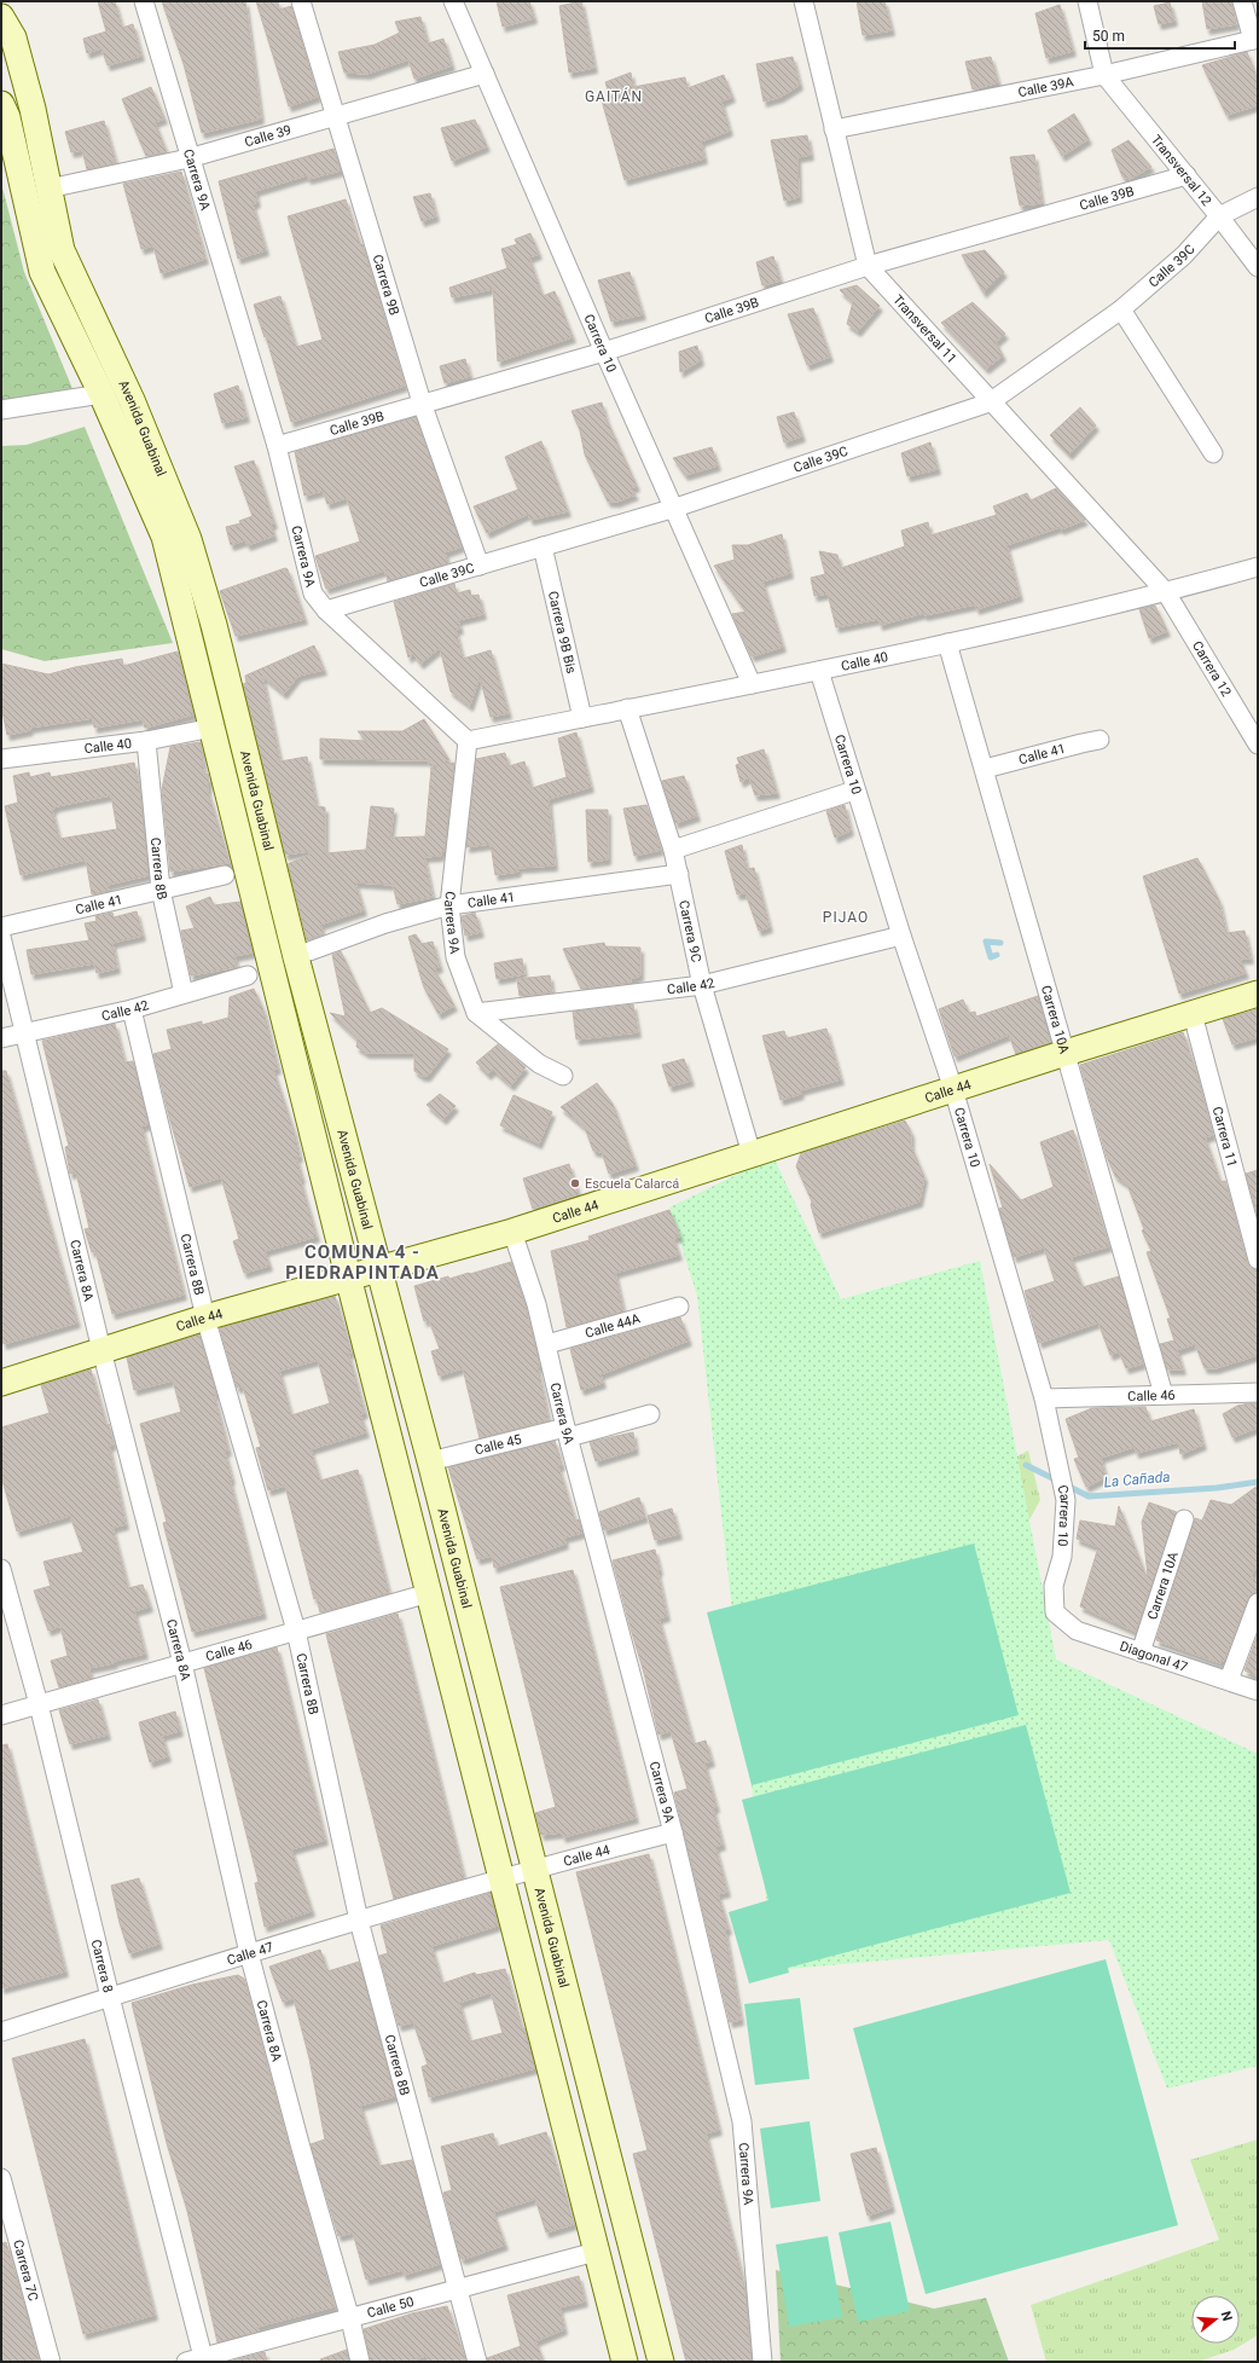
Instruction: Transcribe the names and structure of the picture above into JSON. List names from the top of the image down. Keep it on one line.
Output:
{"streets":{"main road":["Avenida Guabinal","Calle 44"],"street":["Calle 39A","Calle 39","Transversal 12","Carrera 9A","Calle 39B","Calle 39C","Carrera 9B","Transversal 11","Carrera 10","Carrera 9B Bis","Calle 40","Carrera 12","Calle 41","Carrera 8B","Carrera 9C","Calle 42","Carrera 10A","Carrera 11","Carrera 8A","Calle 44A","Calle 46","Calle 45","Diagonal 47","Calle 47","Carrera 8","Carrera 7C","Calle 50"]},"crossings":[["Calle 39A","Transversal 12"],["Calle 39A","Transversal 11"],["Calle 39","Carrera 9A"],["Calle 39","Carrera 9B"],["Calle 39","Carrera 10"],["Calle 39","Avenida Guabinal"],["Transversal 12","Calle 39B"],["Transversal 12","Calle 39C"],["Carrera 9A","Calle 39B"],["Carrera 9A","Calle 39C"],["Carrera 9A","Calle 40"],["Carrera 9A","Calle 41"],["Carrera 9A","Calle 42"],["Carrera 9A","Calle 44"],["Carrera 9A","Calle 44A"],["Carrera 9A","Calle 45"],["Calle 39B","Carrera 9B"],["Calle 39B","Transversal 11"],["Calle 39B","Carrera 10"],["Calle 39C","Carrera 9B"],["Calle 39C","Transversal 11"],["Calle 39C","Carrera 10"],["Calle 39C","Carrera 9B Bis"],["Transversal 11","Calle 40"],["Transversal 11","Carrera 12"],["Carrera 10","Calle 40"],["Carrera 10","Calle 42"],["Carrera 10","Calle 44"],["Carrera 10","Calle 46"],["Carrera 10","Diagonal 47"],["Avenida Guabinal","Calle 40"],["Avenida Guabinal","Calle 44"],["Avenida Guabinal","Calle 46"],["Avenida Guabinal","Calle 45"],["Avenida Guabinal","Calle 47"],["Avenida Guabinal","Calle 50"],["Carrera 9B Bis","Calle 40"],["Calle 40","Carrera 12"],["Calle 40","Carrera 8B"],["Calle 40","Carrera 9C"],["Calle 40","Carrera 10A"],["Calle 41","Carrera 8B"],["Calle 41","Carrera 9C"],["Calle 41","Carrera 10A"],["Carrera 8B","Calle 42"],["Carrera 8B","Calle 44"],["Carrera 8B","Calle 46"],["Carrera 8B","Calle 47"],["Carrera 8B","Calle 50"],["Carrera 9C","Calle 42"],["Carrera 9C","Calle 44"],["Calle 42","Carrera 8A"],["Carrera 10A","Calle 44"],["Carrera 10A","Calle 46"],["Carrera 10A","Diagonal 47"],["Calle 44","Carrera 11"],["Calle 44","Carrera 8A"],["Calle 44","Calle 47"],["Carrera 8A","Calle 46"],["Carrera 8A","Calle 47"],["Carrera 8A","Calle 50"],["Calle 46","Carrera 8"],["Calle 47","Carrera 8"],["Carrera 8","Calle 50"]],"districts":["GAITÁN","PIJAO","COMUNA 4 - PIEDRAPINTADA"],"water":["La Cañada"],"places":["Escuela Calarcá"],"scale_bar":"50 m","north":"right"}
